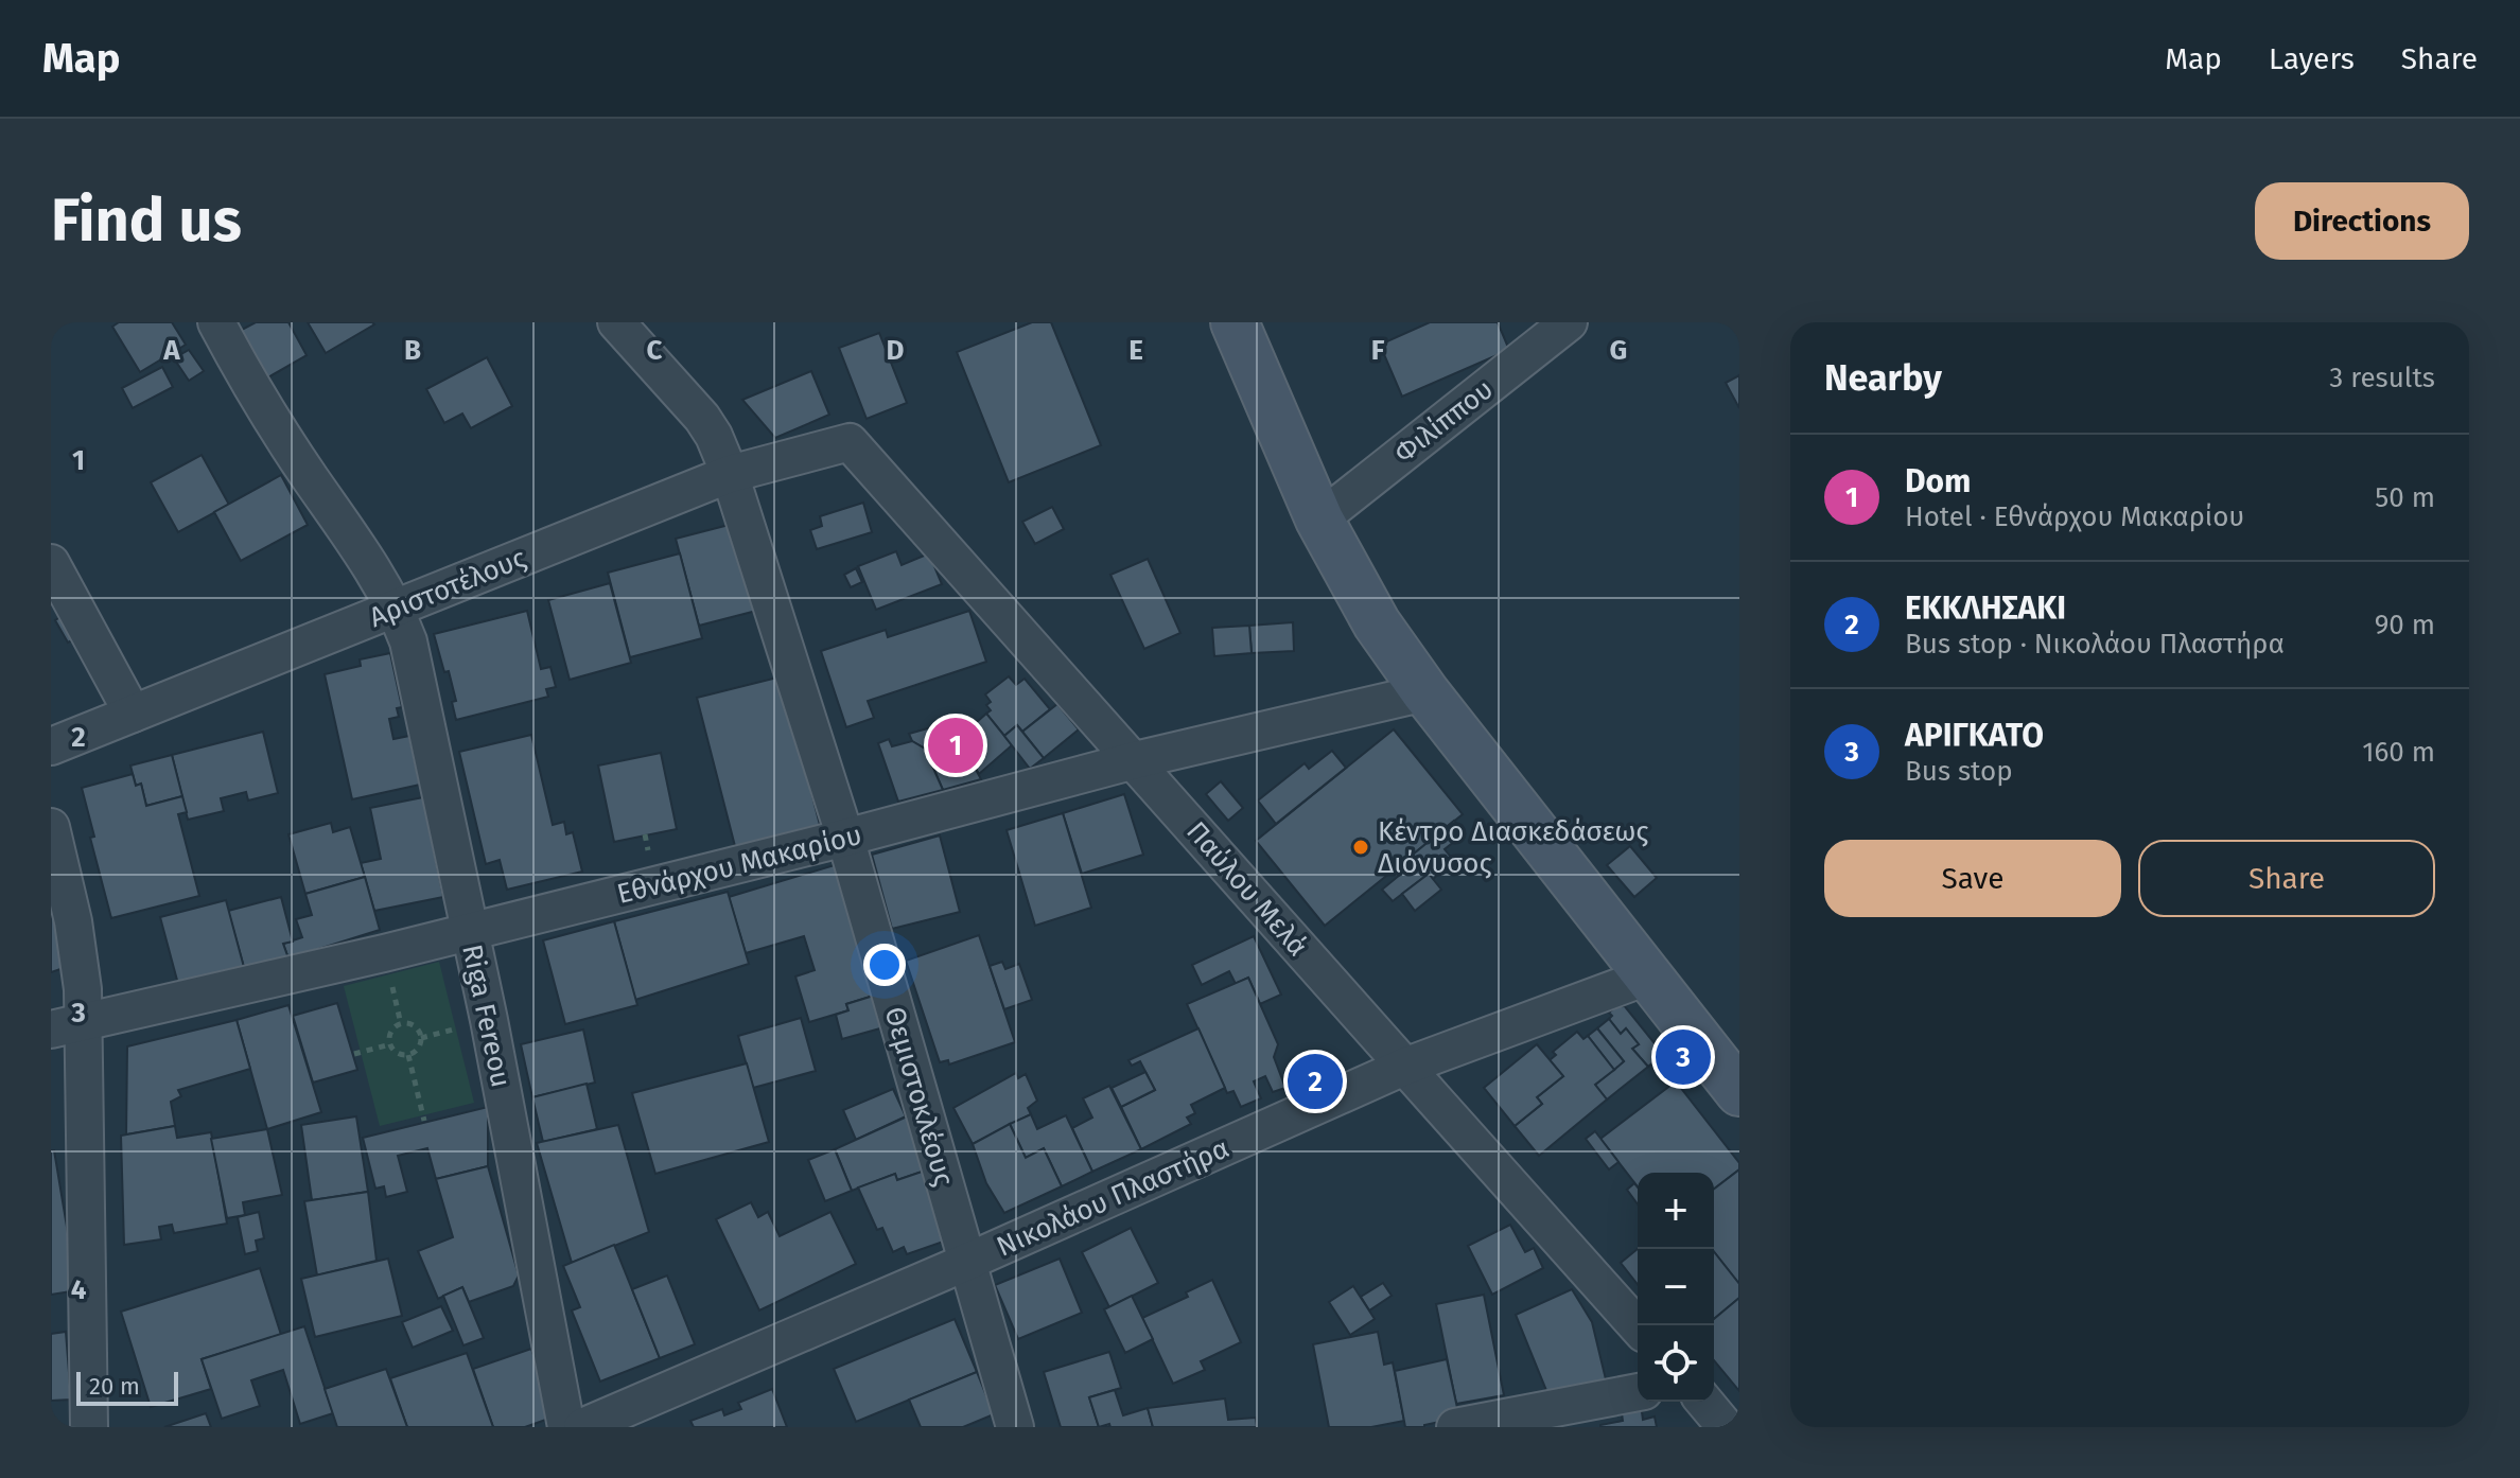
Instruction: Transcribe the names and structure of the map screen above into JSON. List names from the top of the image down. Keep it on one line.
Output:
{"streets":{"street":["Φιλίππου","Αριστοτέλους","Εθνάρχου Μακαρίου","Παύλου Μελά","Riga Fereou","Θεμιστοκλέους","Νικολάου Πλαστήρα"]},"crossings":[["Αριστοτέλους","Παύλου Μελά"],["Αριστοτέλους","Riga Fereou"],["Αριστοτέλους","Θεμιστοκλέους"],["Εθνάρχου Μακαρίου","Παύλου Μελά"],["Εθνάρχου Μακαρίου","Riga Fereou"],["Εθνάρχου Μακαρίου","Θεμιστοκλέους"],["Παύλου Μελά","Νικολάου Πλαστήρα"],["Θεμιστοκλέους","Νικολάου Πλαστήρα"]],"places":["Κέντρο Διασκεδάσεως Διόνυσος"],"scale_bar":"20 m","page":{"header":"Map","nav":["Map","Layers","Share"],"buttons":["Directions",["Save","Share"]],"title":"Find us","heading":["Nearby","3 results"],"list":[{"mark":"1","name":"Dom","note":"Hotel · Εθνάρχου Μακαρίου","value":"50 m"},{"mark":"2","name":"ΕΚΚΛΗΣΑΚΙ","note":"Bus stop · Νικολάου Πλαστήρα","value":"90 m"},{"mark":"3","name":"ΑΡΙΓΚΑΤΟ","note":"Bus stop","value":"160 m"}],"pins":["1","3","2"],"map_buttons":["+","−"],"scale":"20 m"},"grid":{"columns":["A","B","C","D","E","F","G"],"rows":["1","2","3","4"]}}
